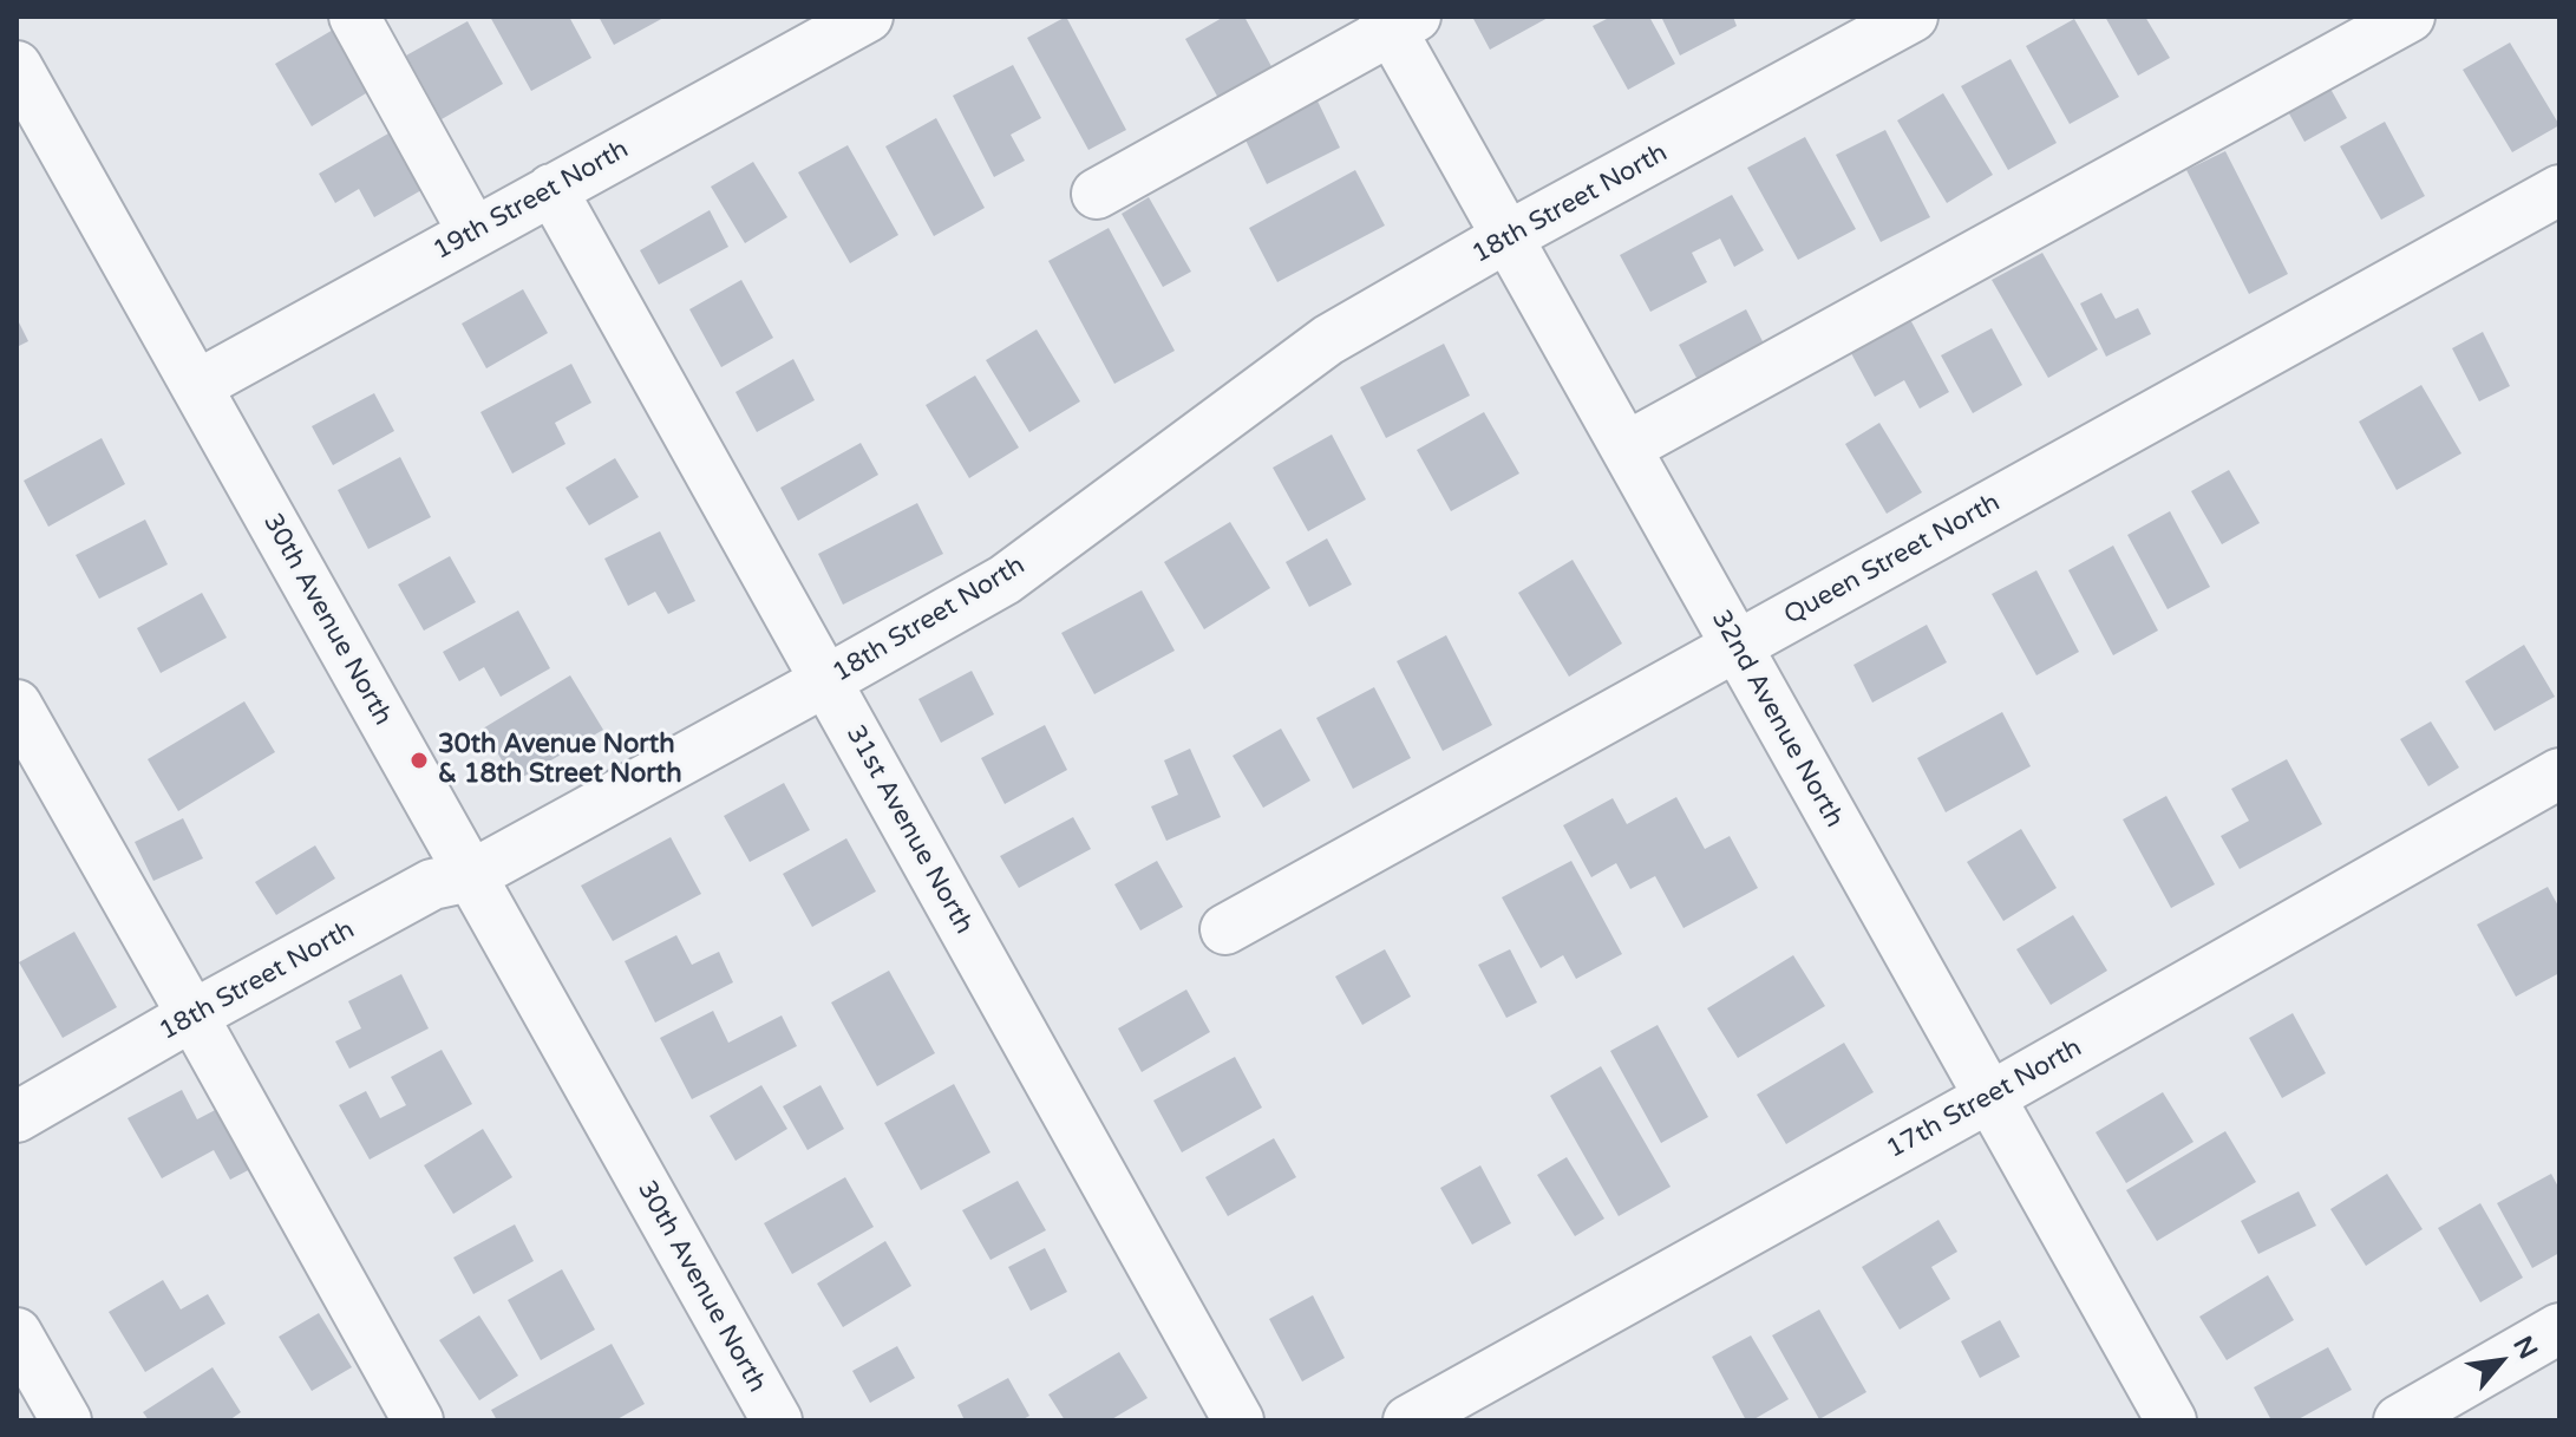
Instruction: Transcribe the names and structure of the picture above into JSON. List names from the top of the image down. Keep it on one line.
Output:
{"streets":{"street":["19th Street North","18th Street North","Queen Street North","30th Avenue North","32nd Avenue North","31st Avenue North","17th Street North"]},"crossings":[["19th Street North","30th Avenue North"],["19th Street North","31st Avenue North"],["18th Street North","30th Avenue North"],["18th Street North","32nd Avenue North"],["18th Street North","31st Avenue North"],["Queen Street North","32nd Avenue North"],["32nd Avenue North","17th Street North"]],"places":["30th Avenue North & 18th Street North"],"north":"top right"}
